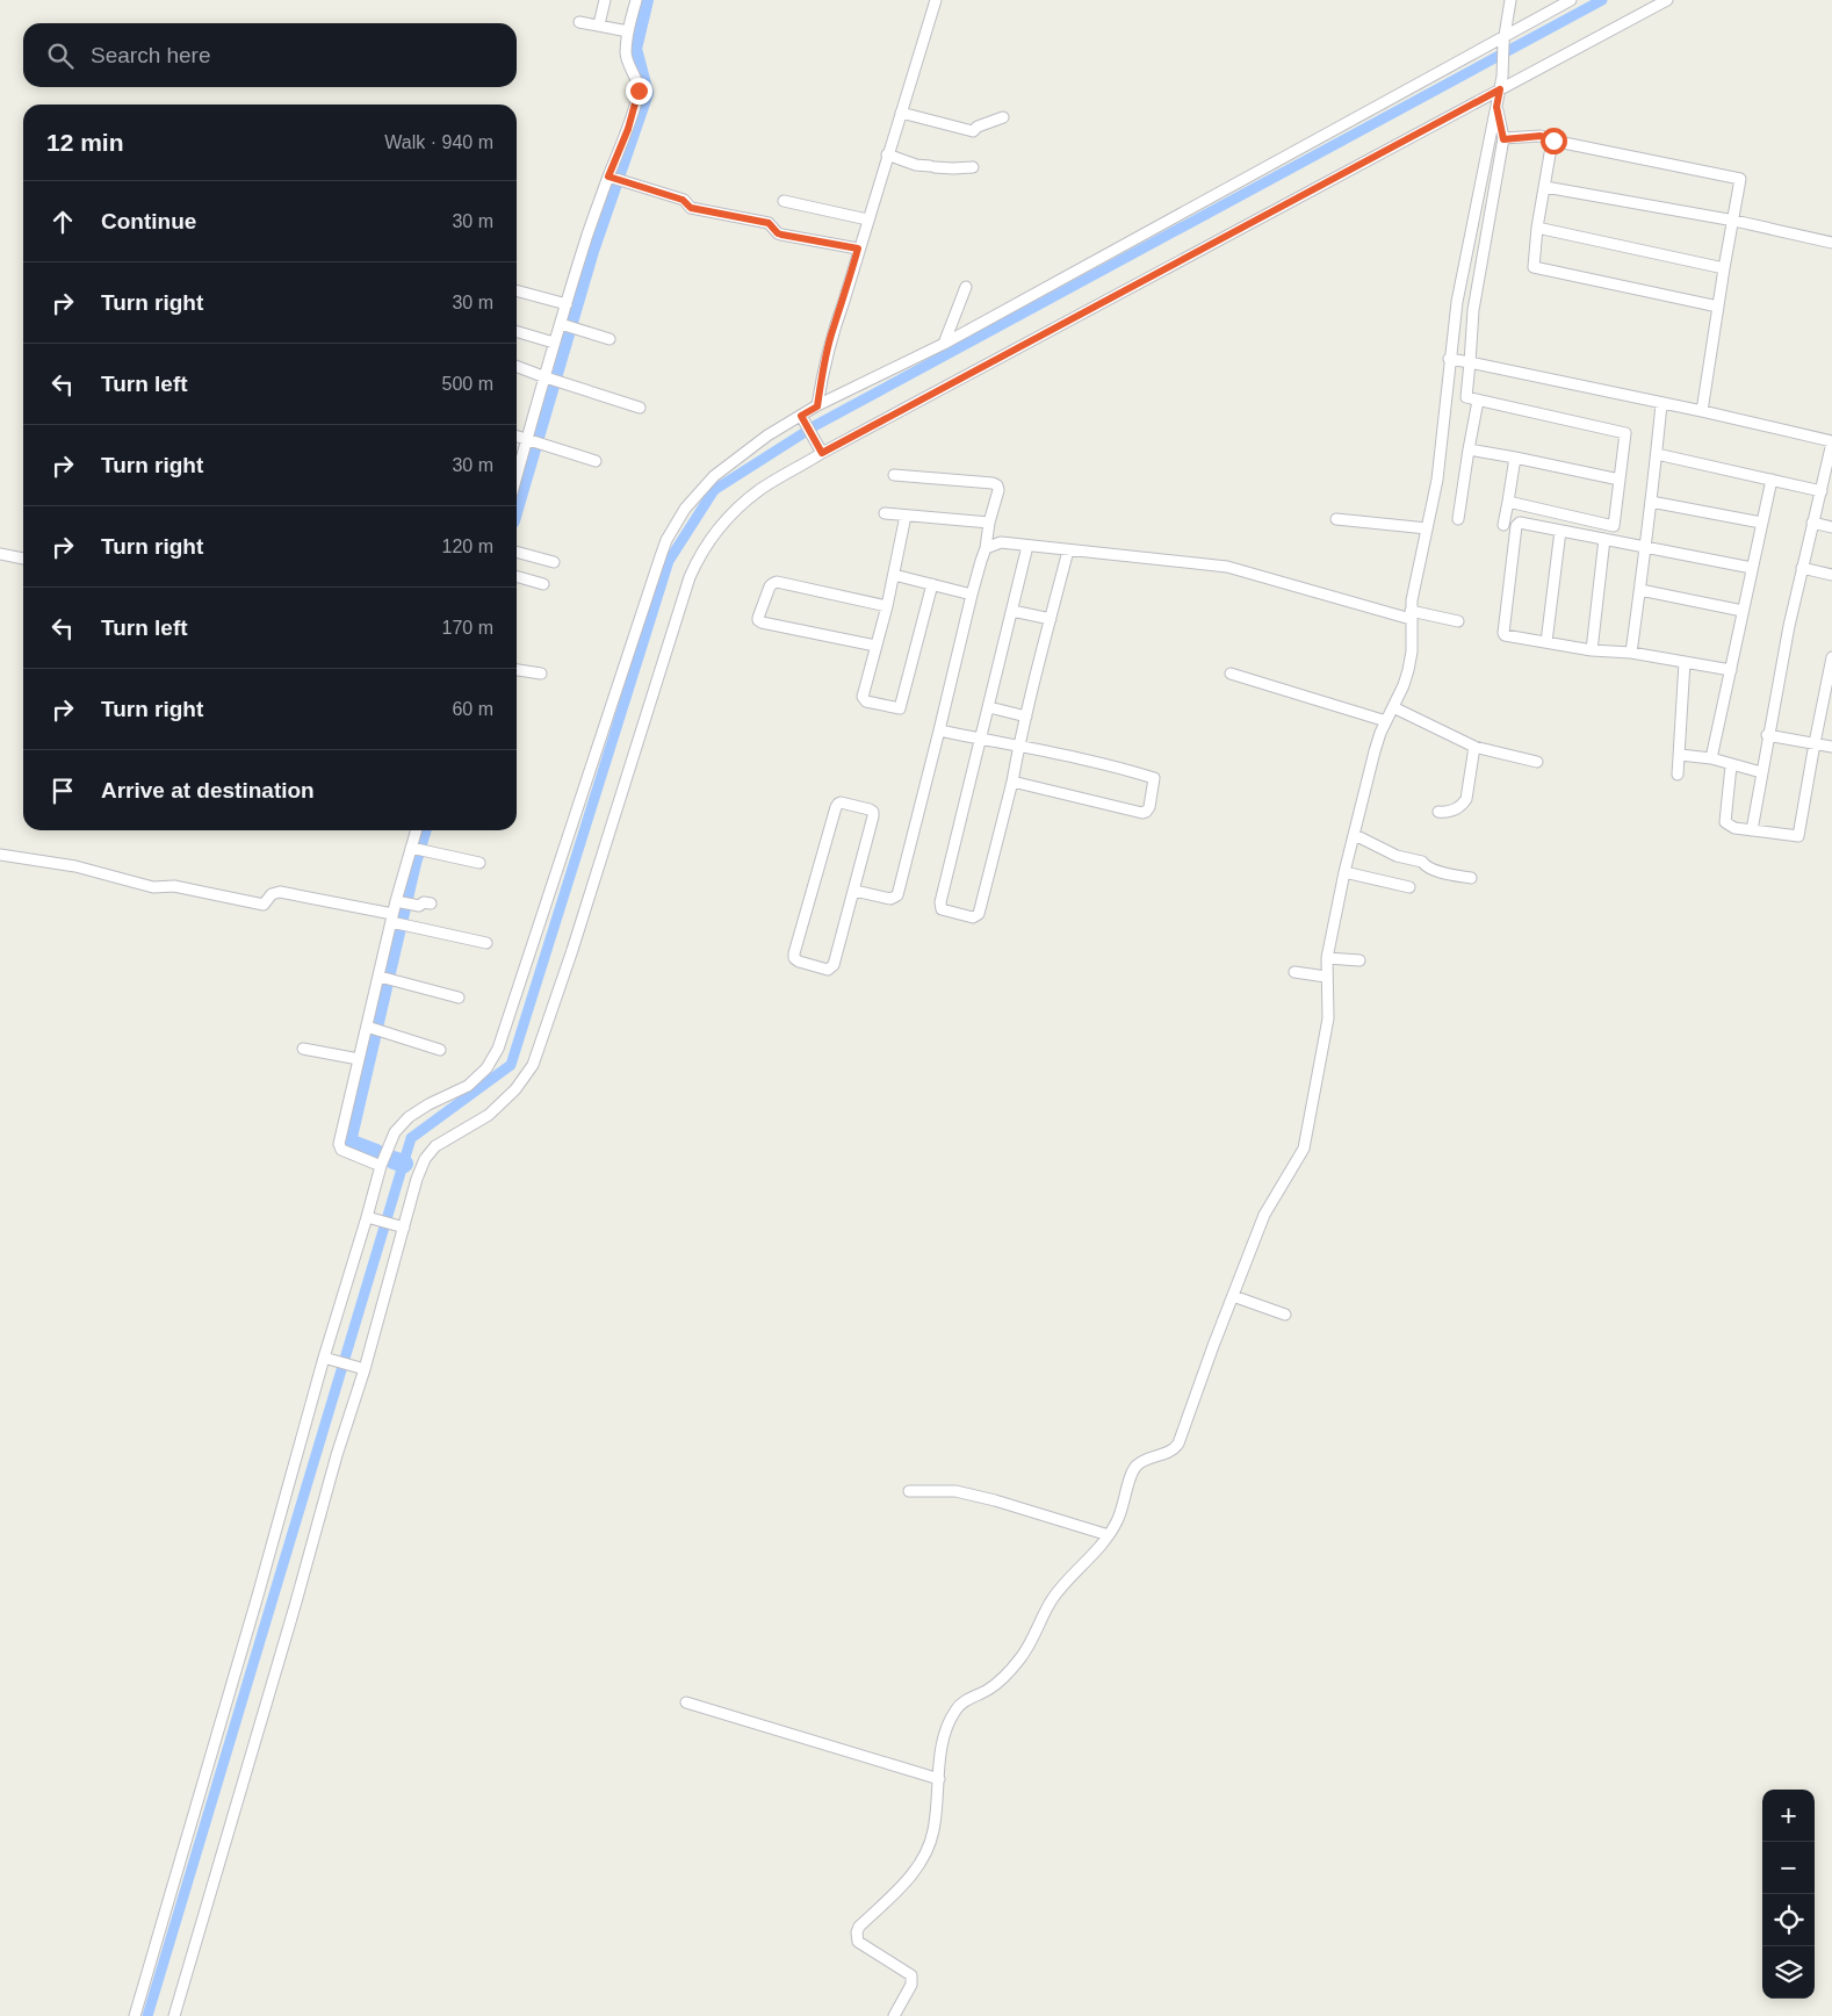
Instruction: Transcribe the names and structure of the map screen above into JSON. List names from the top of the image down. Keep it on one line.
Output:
{"page":{"search":"Search here","heading":["12 min","Walk · 940 m"],"list":[["Continue","30 m"],["Turn right","30 m"],["Turn left","500 m"],["Turn right","30 m"],["Turn right","120 m"],["Turn left","170 m"],["Turn right","60 m"],"Arrive at destination"],"map_buttons":["+","−"]}}
